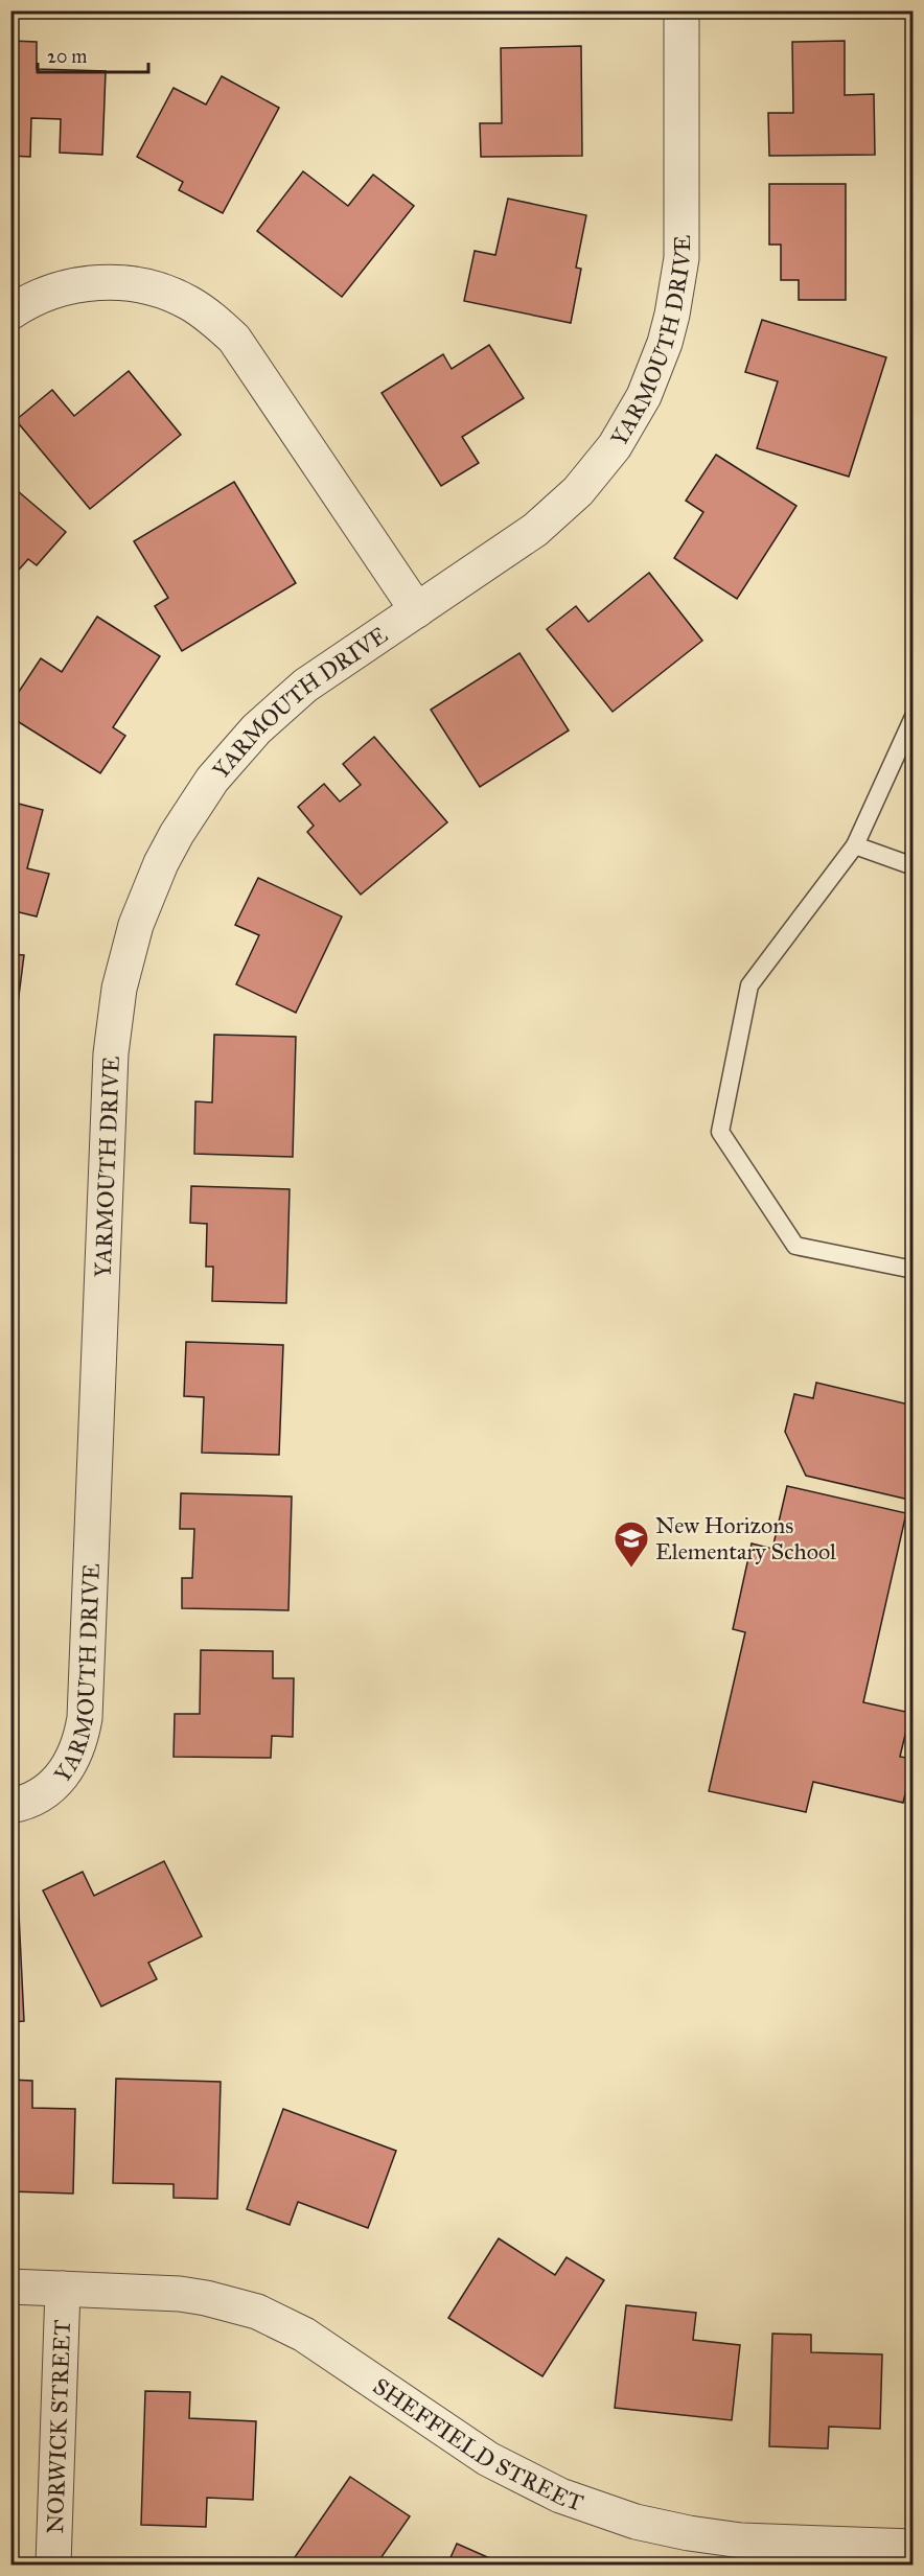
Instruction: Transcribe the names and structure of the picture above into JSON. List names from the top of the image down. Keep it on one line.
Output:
{"streets":{"street":["YARMOUTH DRIVE","NORWICK STREET","SHEFFIELD STREET"]},"crossings":[["NORWICK STREET","SHEFFIELD STREET"]],"places":{"school or university":["New Horizons Elementary School"]},"scale_bar":"20 m"}
